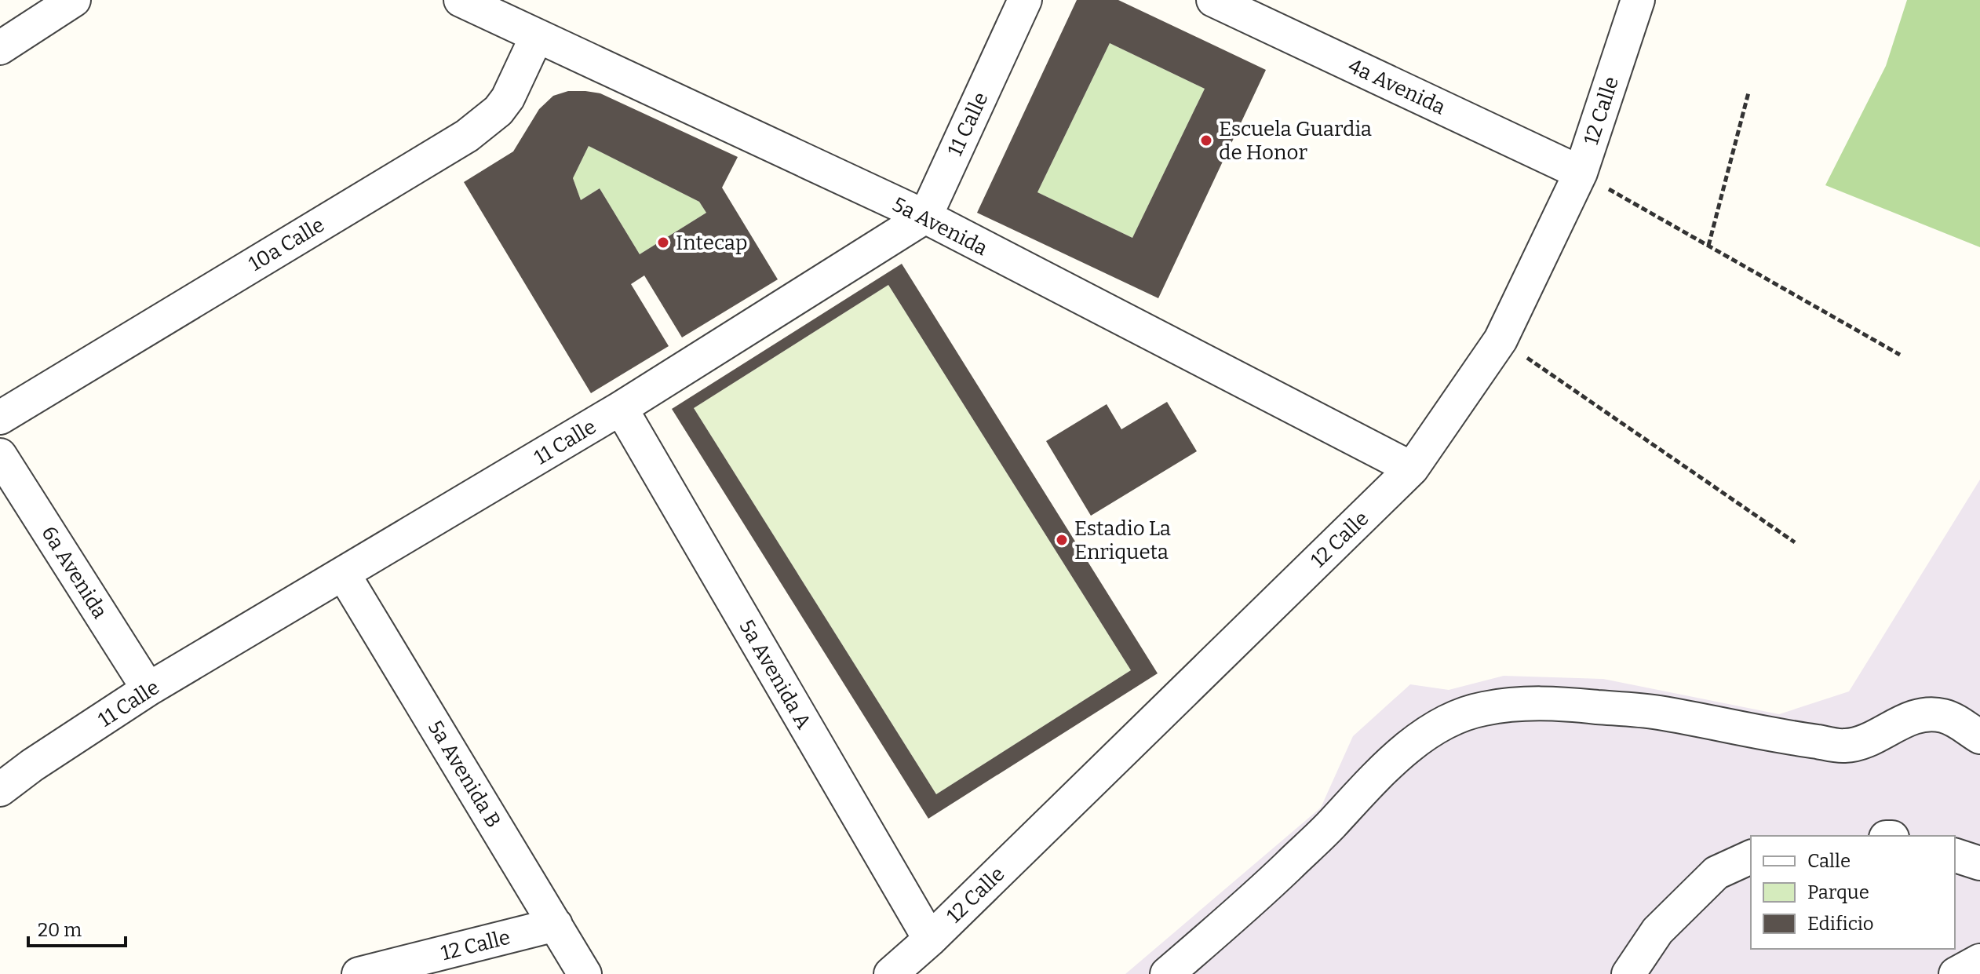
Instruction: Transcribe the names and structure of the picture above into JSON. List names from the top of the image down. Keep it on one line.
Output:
{"streets":{"street":["4a Avenida","12 Calle","11 Calle","5a Avenida","10a Calle","6a Avenida","5a Avenida A","5a Avenida B"]},"crossings":[["4a Avenida","12 Calle"],["12 Calle","5a Avenida"],["12 Calle","5a Avenida A"],["12 Calle","5a Avenida B"],["11 Calle","5a Avenida"],["11 Calle","6a Avenida"],["11 Calle","5a Avenida A"],["11 Calle","5a Avenida B"],["5a Avenida","10a Calle"]],"places":["Escuela Guardia de Honor","Intecap","Estadio La Enriqueta"],"legend":["Calle","Parque","Edificio"],"scale_bar":"20 m"}
